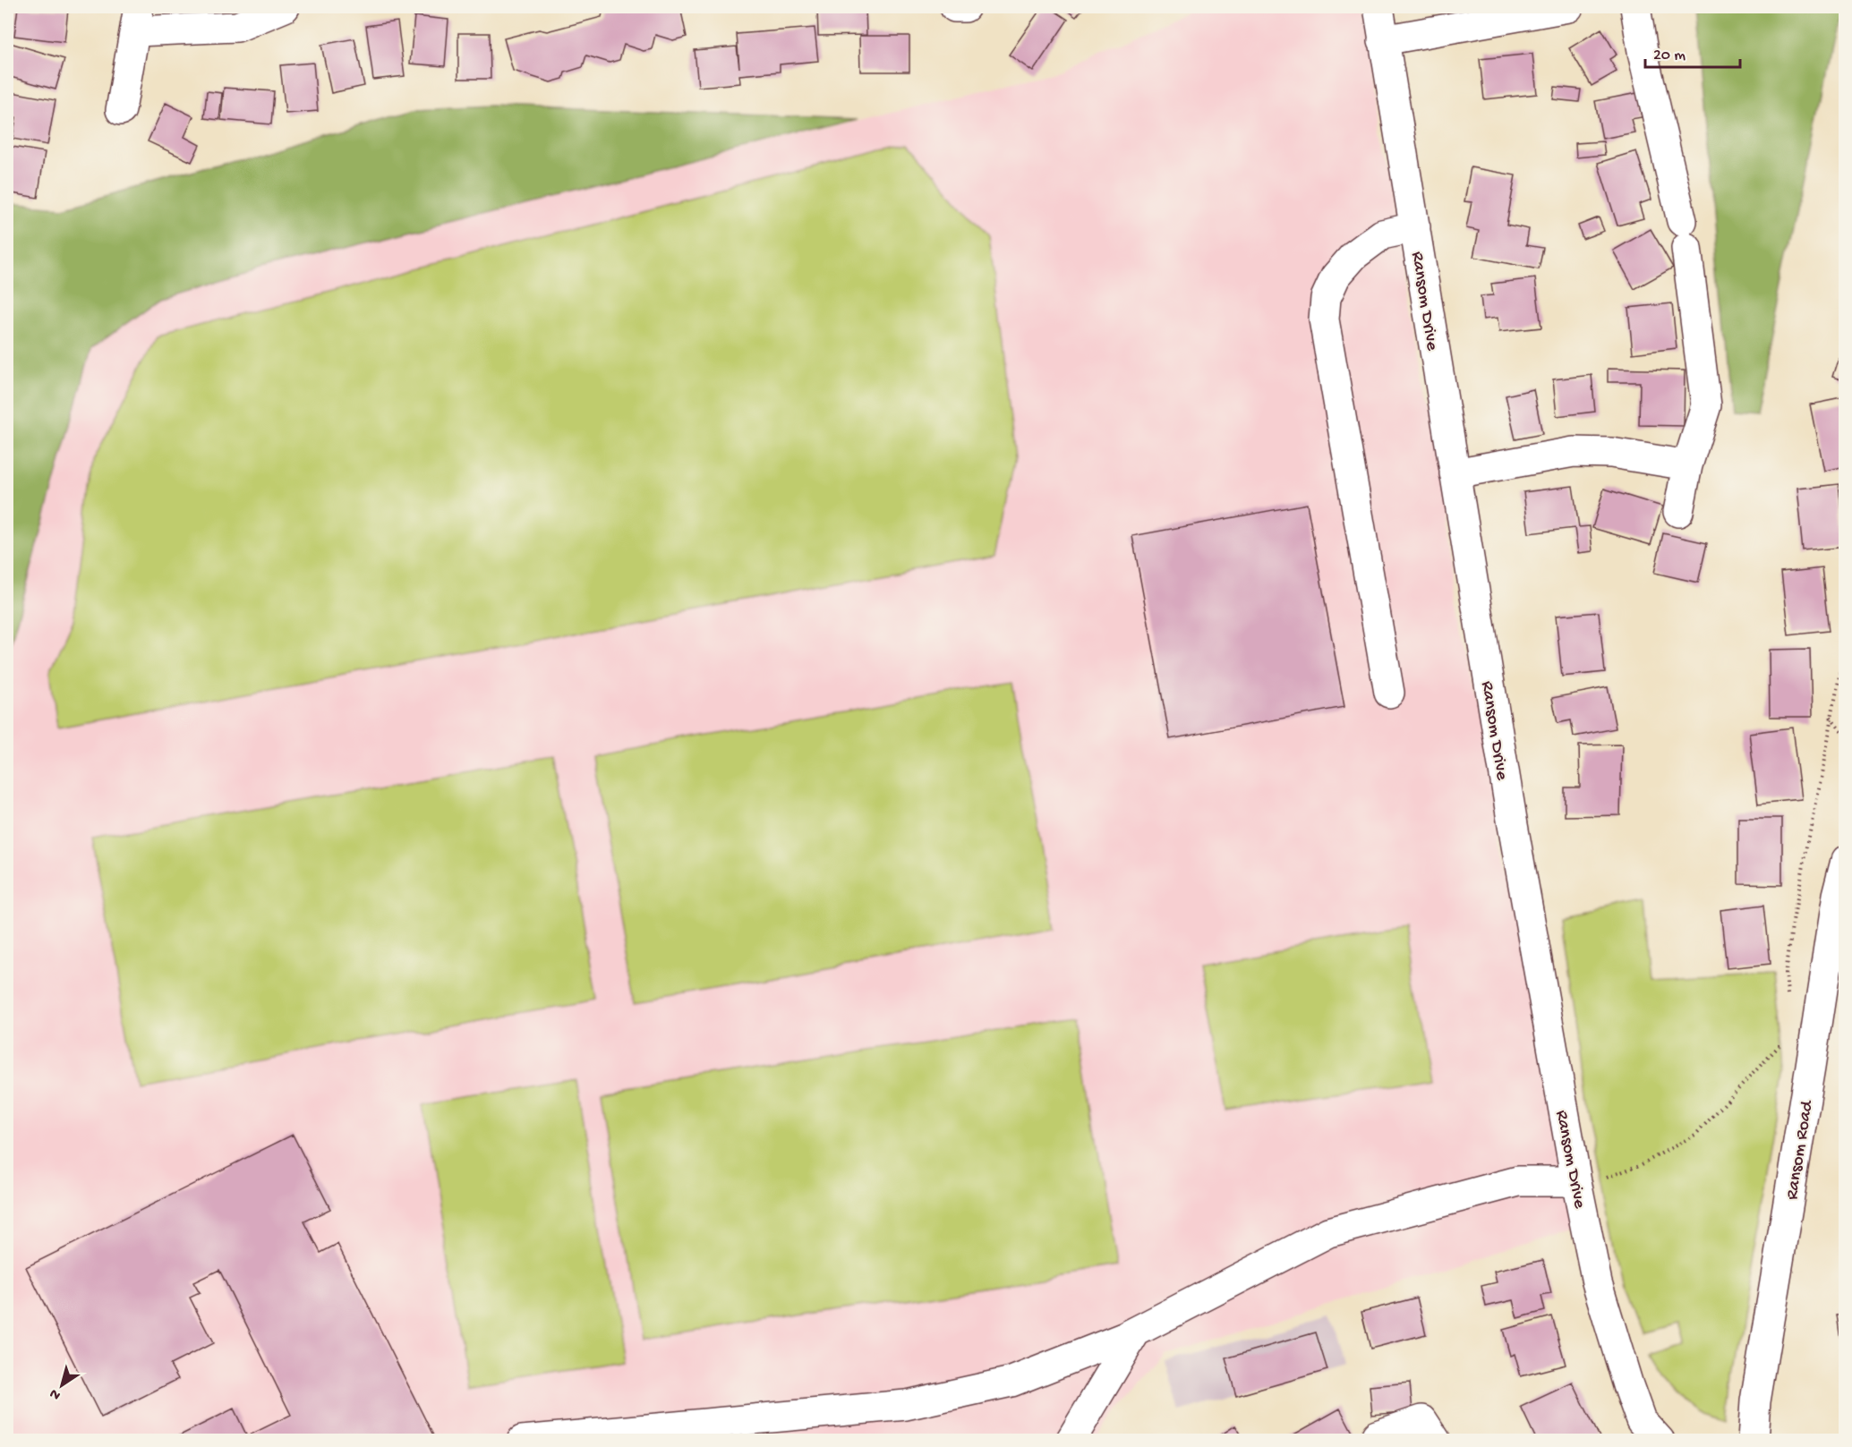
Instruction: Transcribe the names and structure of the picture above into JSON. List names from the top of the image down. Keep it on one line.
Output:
{"streets":{"street":["Ransom Drive","Ransom Road"]},"scale_bar":"20 m","north":"bottom left"}
